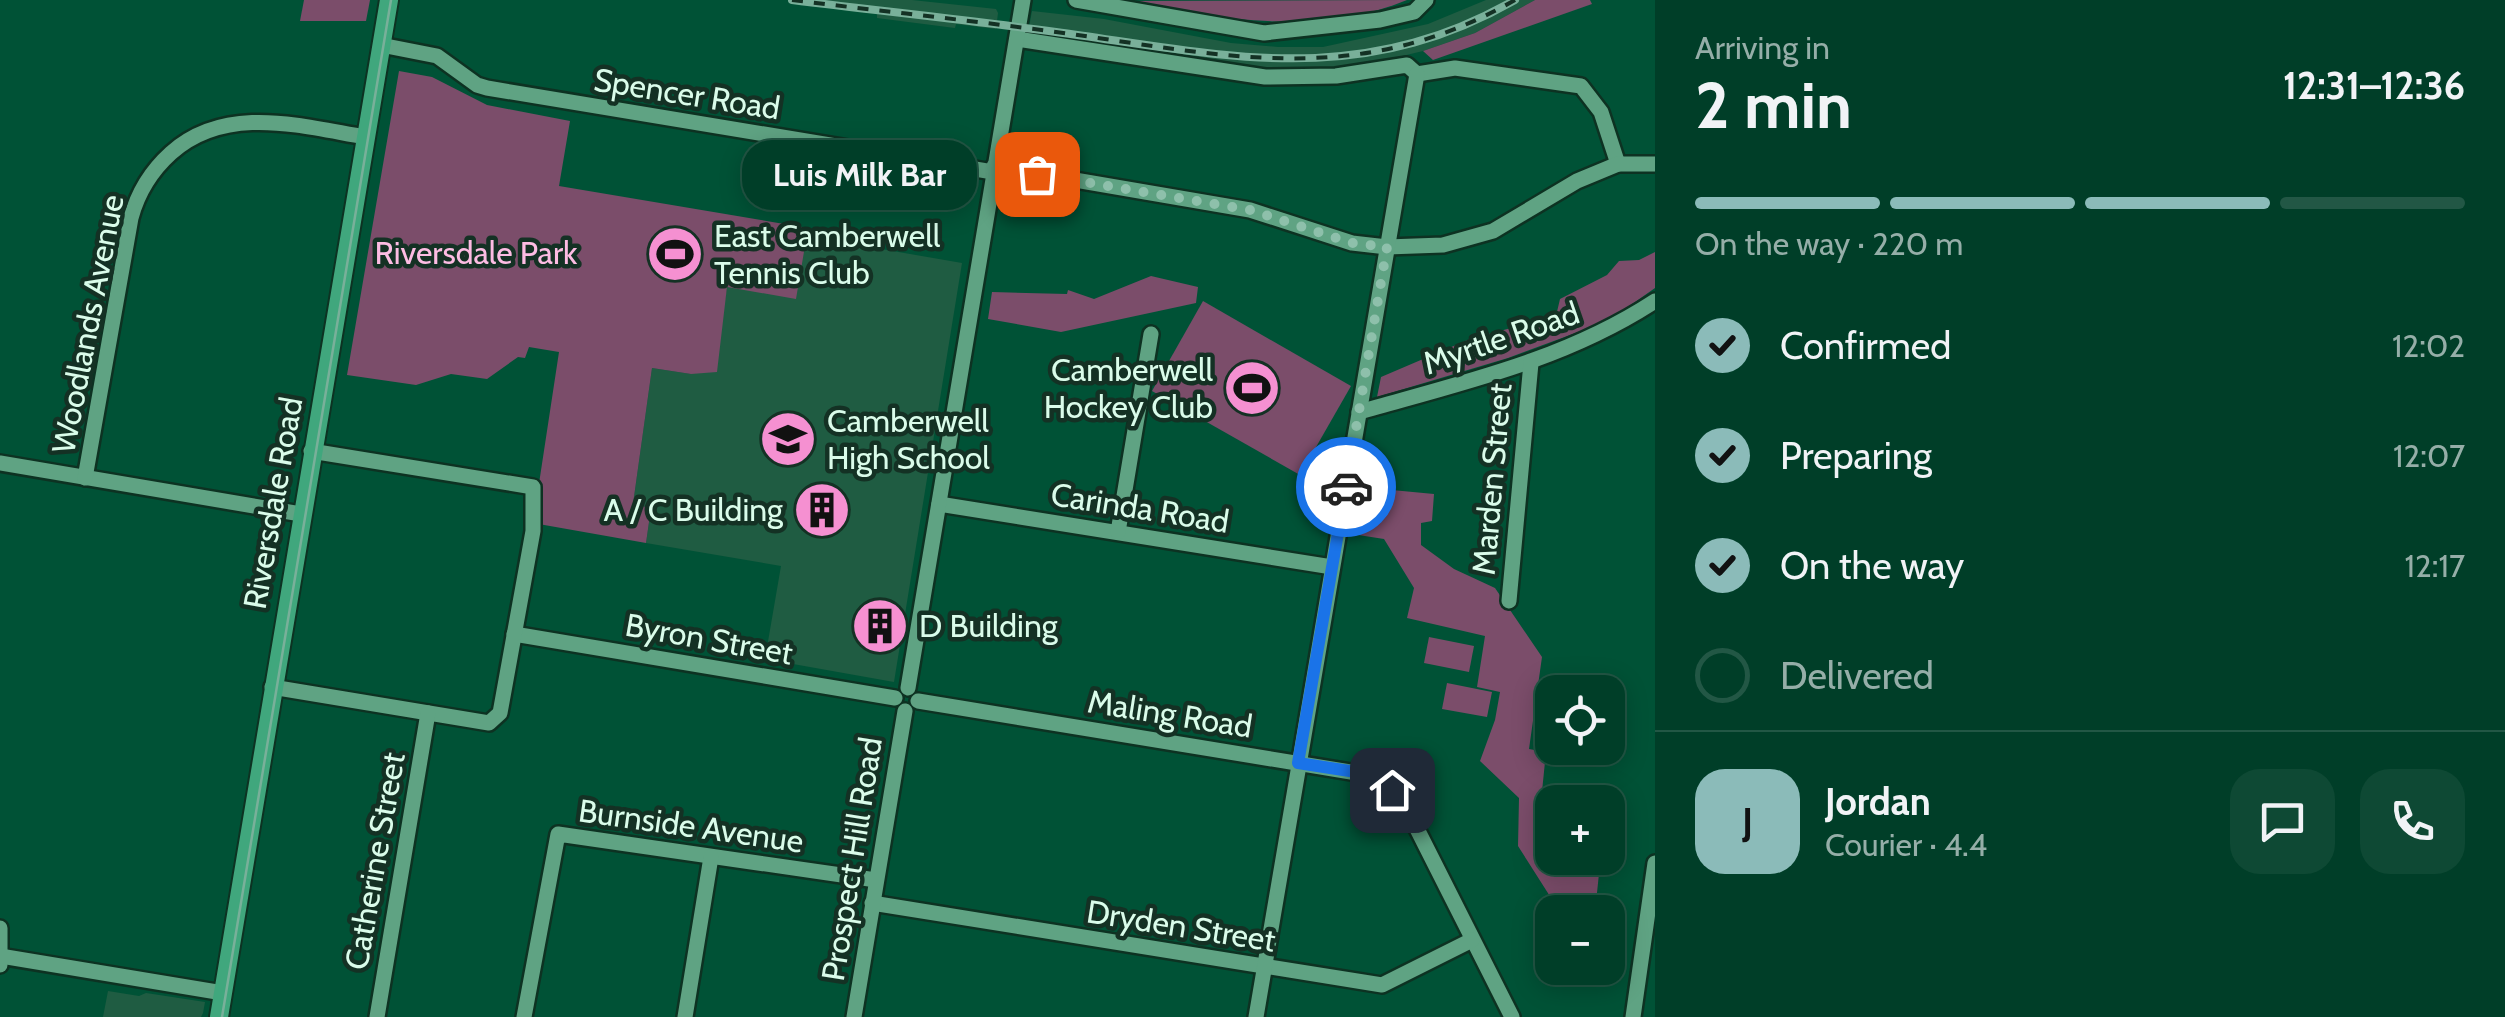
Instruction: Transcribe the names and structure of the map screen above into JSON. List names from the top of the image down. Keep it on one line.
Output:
{"streets":{"main road":["Riversdale Road"],"street":["Spencer Road","Woodlands Avenue","Myrtle Road","Marden Street","Carinda Road","Byron Street","Maling Road","Burnside Avenue","Prospect Hill Road","Catherine Street","Dryden Street"]},"crossings":[["Spencer Road","Riversdale Road"],["Spencer Road","Prospect Hill Road"],["Woodlands Avenue","Riversdale Road"],["Myrtle Road","Marden Street"],["Carinda Road","Prospect Hill Road"],["Byron Street","Maling Road"],["Byron Street","Prospect Hill Road"],["Maling Road","Prospect Hill Road"],["Maling Road","Dryden Street"],["Burnside Avenue","Prospect Hill Road"],["Prospect Hill Road","Dryden Street"]],"parks":["Riversdale Park"],"places":{"other":["Luis Milk Bar"],"sports":["East Camberwell Tennis Club","Camberwell Hockey Club"],"school or university":["Camberwell High School"],"building":["A / C Building","D Building"]},"page":{"heading":["2 min","Arriving in","12:31–12:36"],"panel":["Jordan","Courier · 4.4"],"bubble":"Luis Milk Bar","bar":"On the way · 220 m","list":[["Confirmed","12:02"],["Preparing","12:07"],["On the way","12:17"],"Delivered"],"map_buttons":["+","−"],"round":"J"}}
